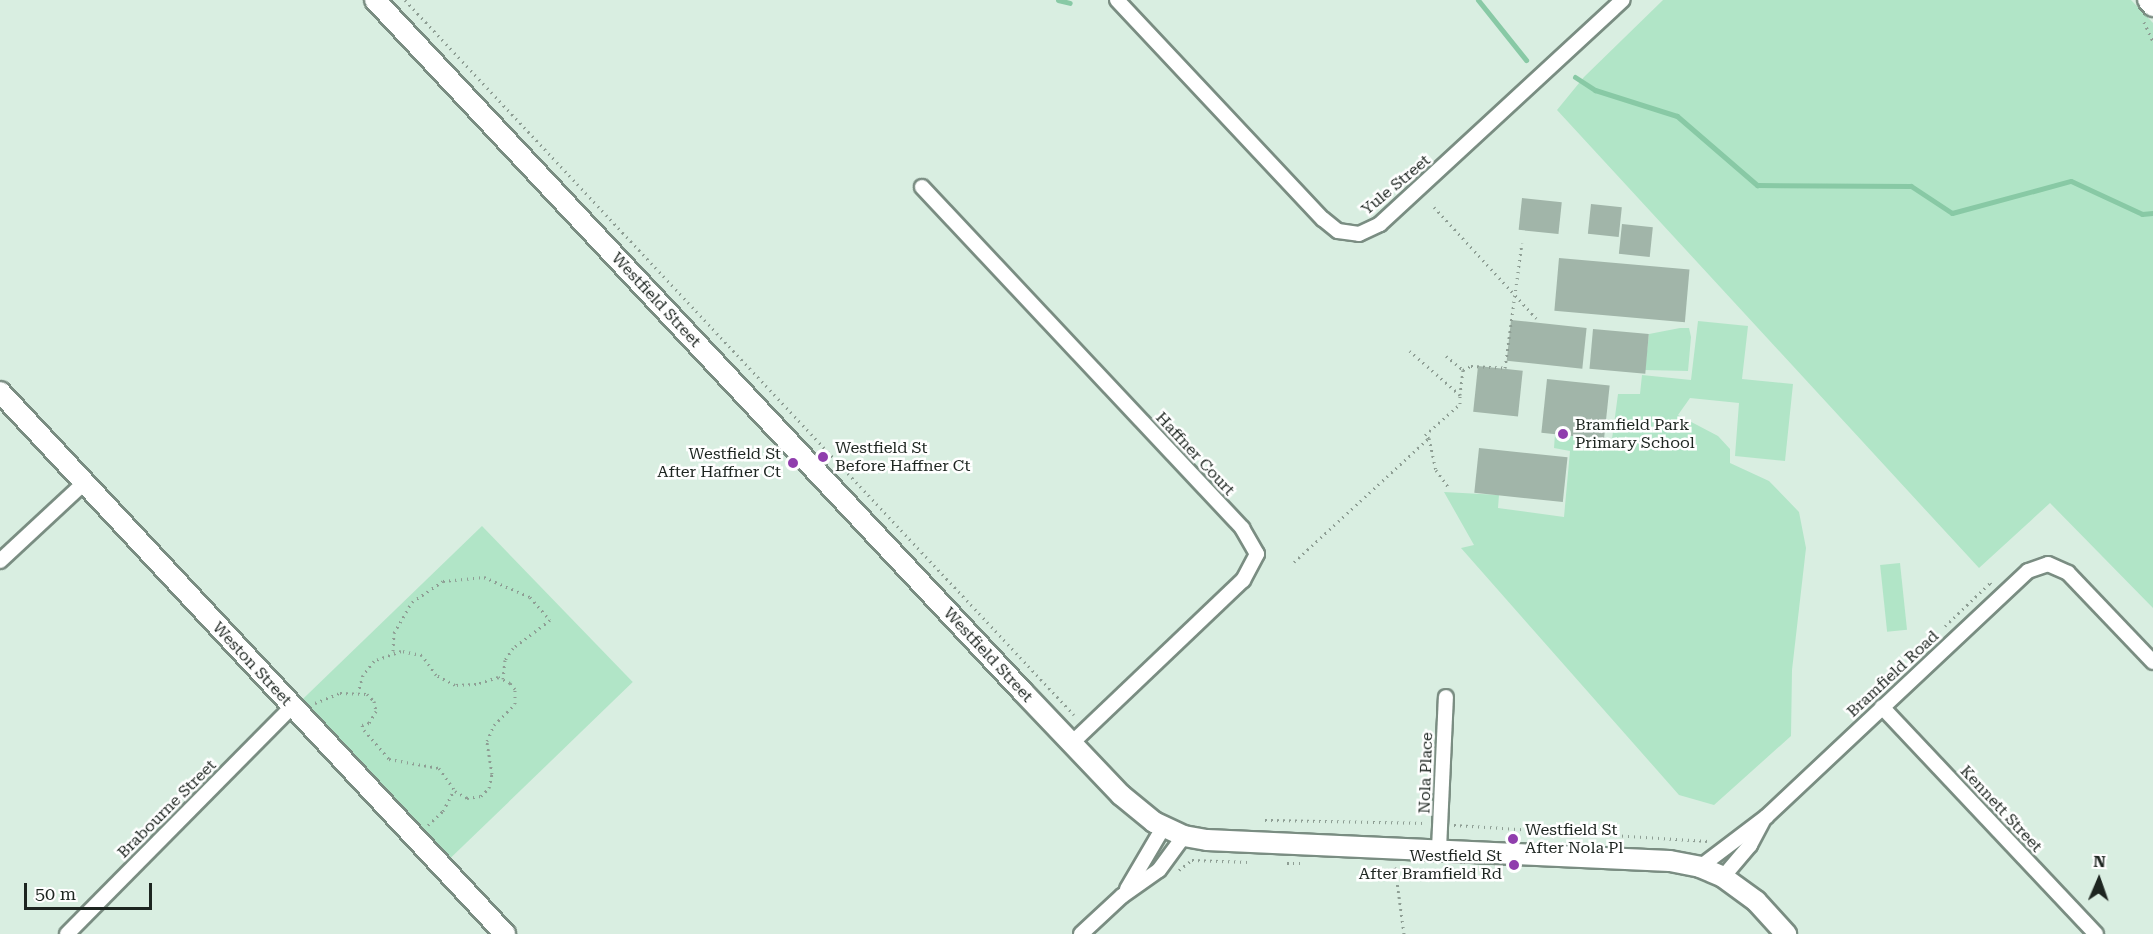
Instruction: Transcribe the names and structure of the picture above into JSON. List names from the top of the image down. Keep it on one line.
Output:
{"streets":{"main road":["Westfield Street","Weston Street"],"street":["Yule Street","Haffner Court","Bramfield Road","Nola Place","Brabourne Street","Kennett Street"]},"crossings":[["Westfield Street","Haffner Court"],["Westfield Street","Bramfield Road"],["Westfield Street","Nola Place"],["Weston Street","Brabourne Street"],["Bramfield Road","Kennett Street"]],"places":["Bramfield Park Primary School","Westfield St Before Haffner Ct","Westfield St After Haffner Ct","Westfield St After Nola Pl","Westfield St After Bramfield Rd"],"scale_bar":"50 m","north":"top"}
